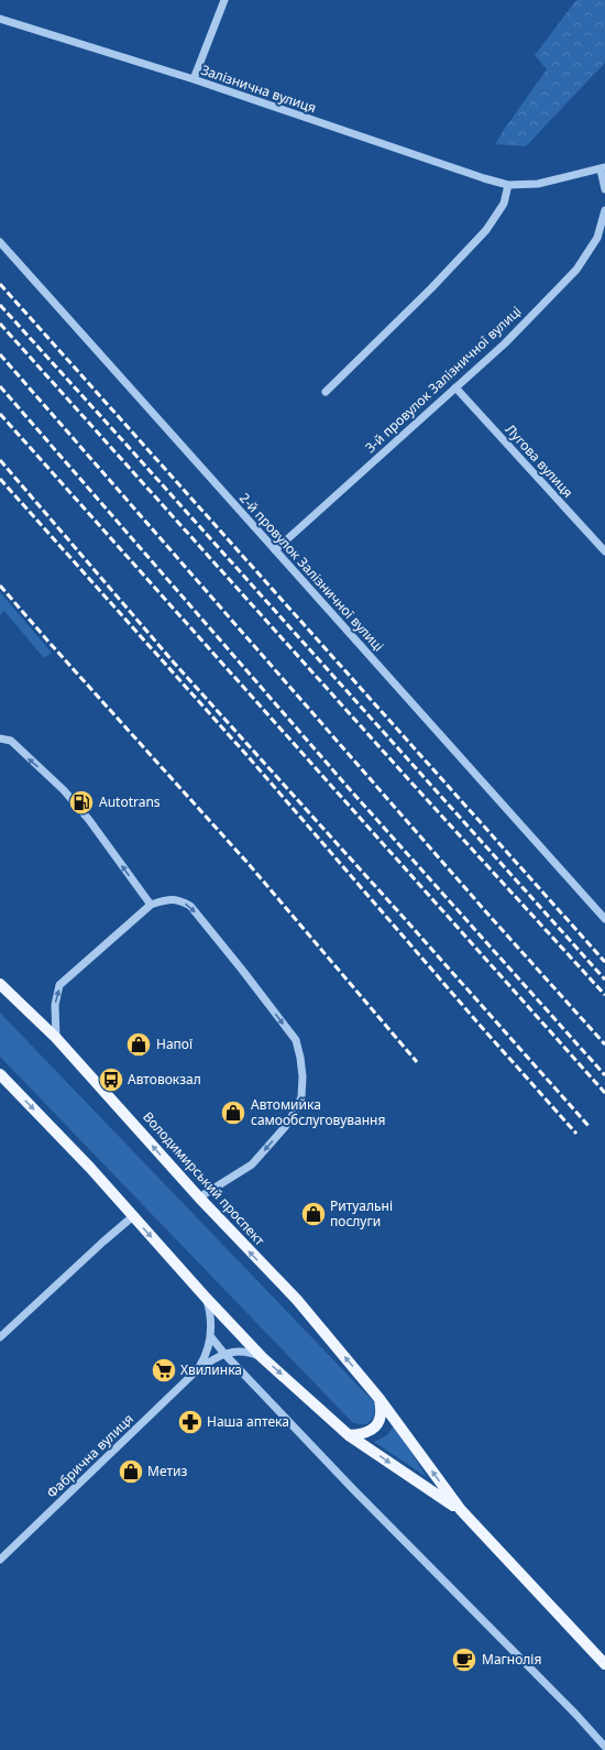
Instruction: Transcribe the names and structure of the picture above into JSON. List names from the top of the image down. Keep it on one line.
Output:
{"streets":{"main road":["Володимирський проспект"],"street":["Залізнична вулиця","3-й провулок Залізничної вулиці","Лугова вулиця","2-й провулок Залізничної вулиці","Фабрична вулиця"]},"crossings":[["3-й провулок Залізничної вулиці","Лугова вулиця"],["3-й провулок Залізничної вулиці","2-й провулок Залізничної вулиці"]],"places":{"fuel station":["Autotrans"],"shop":["Напої","Автомийка самообслуговування","Ритуальні послуги","Метиз"],"bus stop":["Автовокзал"],"supermarket":["Хвилинка"],"pharmacy":["Наша аптека"],"cafe":["Магнолія"]}}
